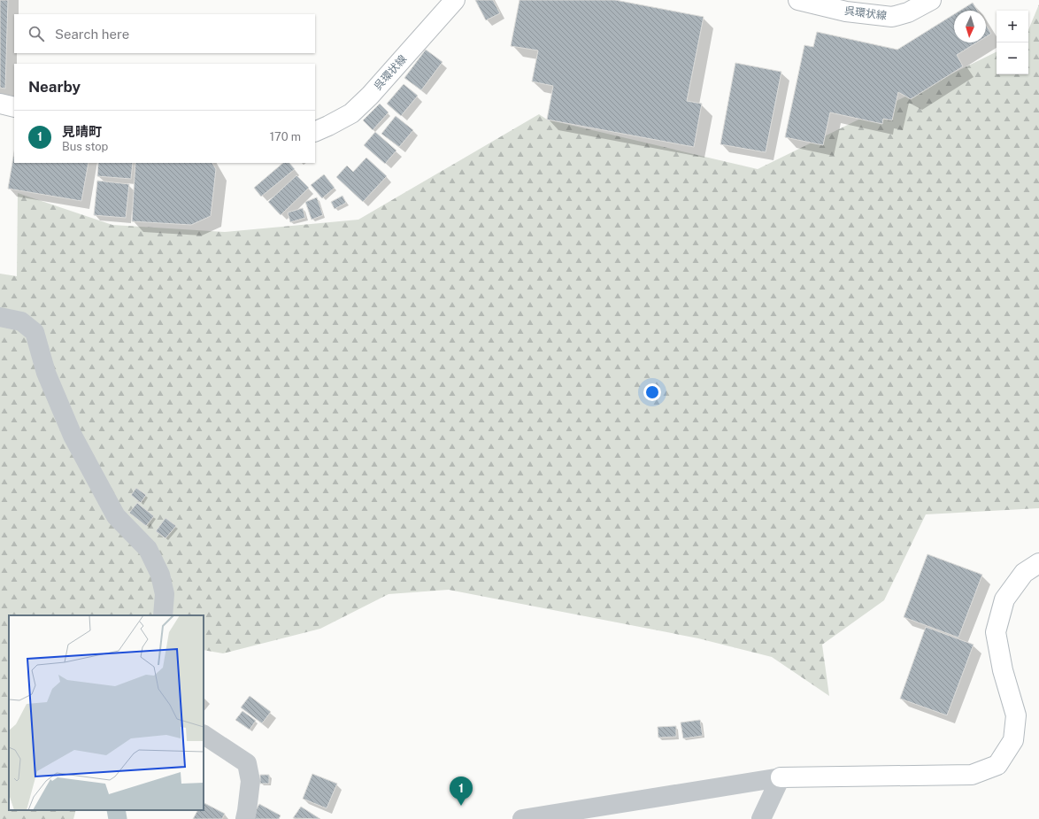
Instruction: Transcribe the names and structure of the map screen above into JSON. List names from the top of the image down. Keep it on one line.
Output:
{"streets":{"street":["呉環状線"]},"north":"bottom","page":{"map_buttons":["+","−"],"search":"Search here","heading":"Nearby","list":[{"mark":"1","name":"見晴町","note":"Bus stop","value":"170 m"}],"pins":"1"}}
